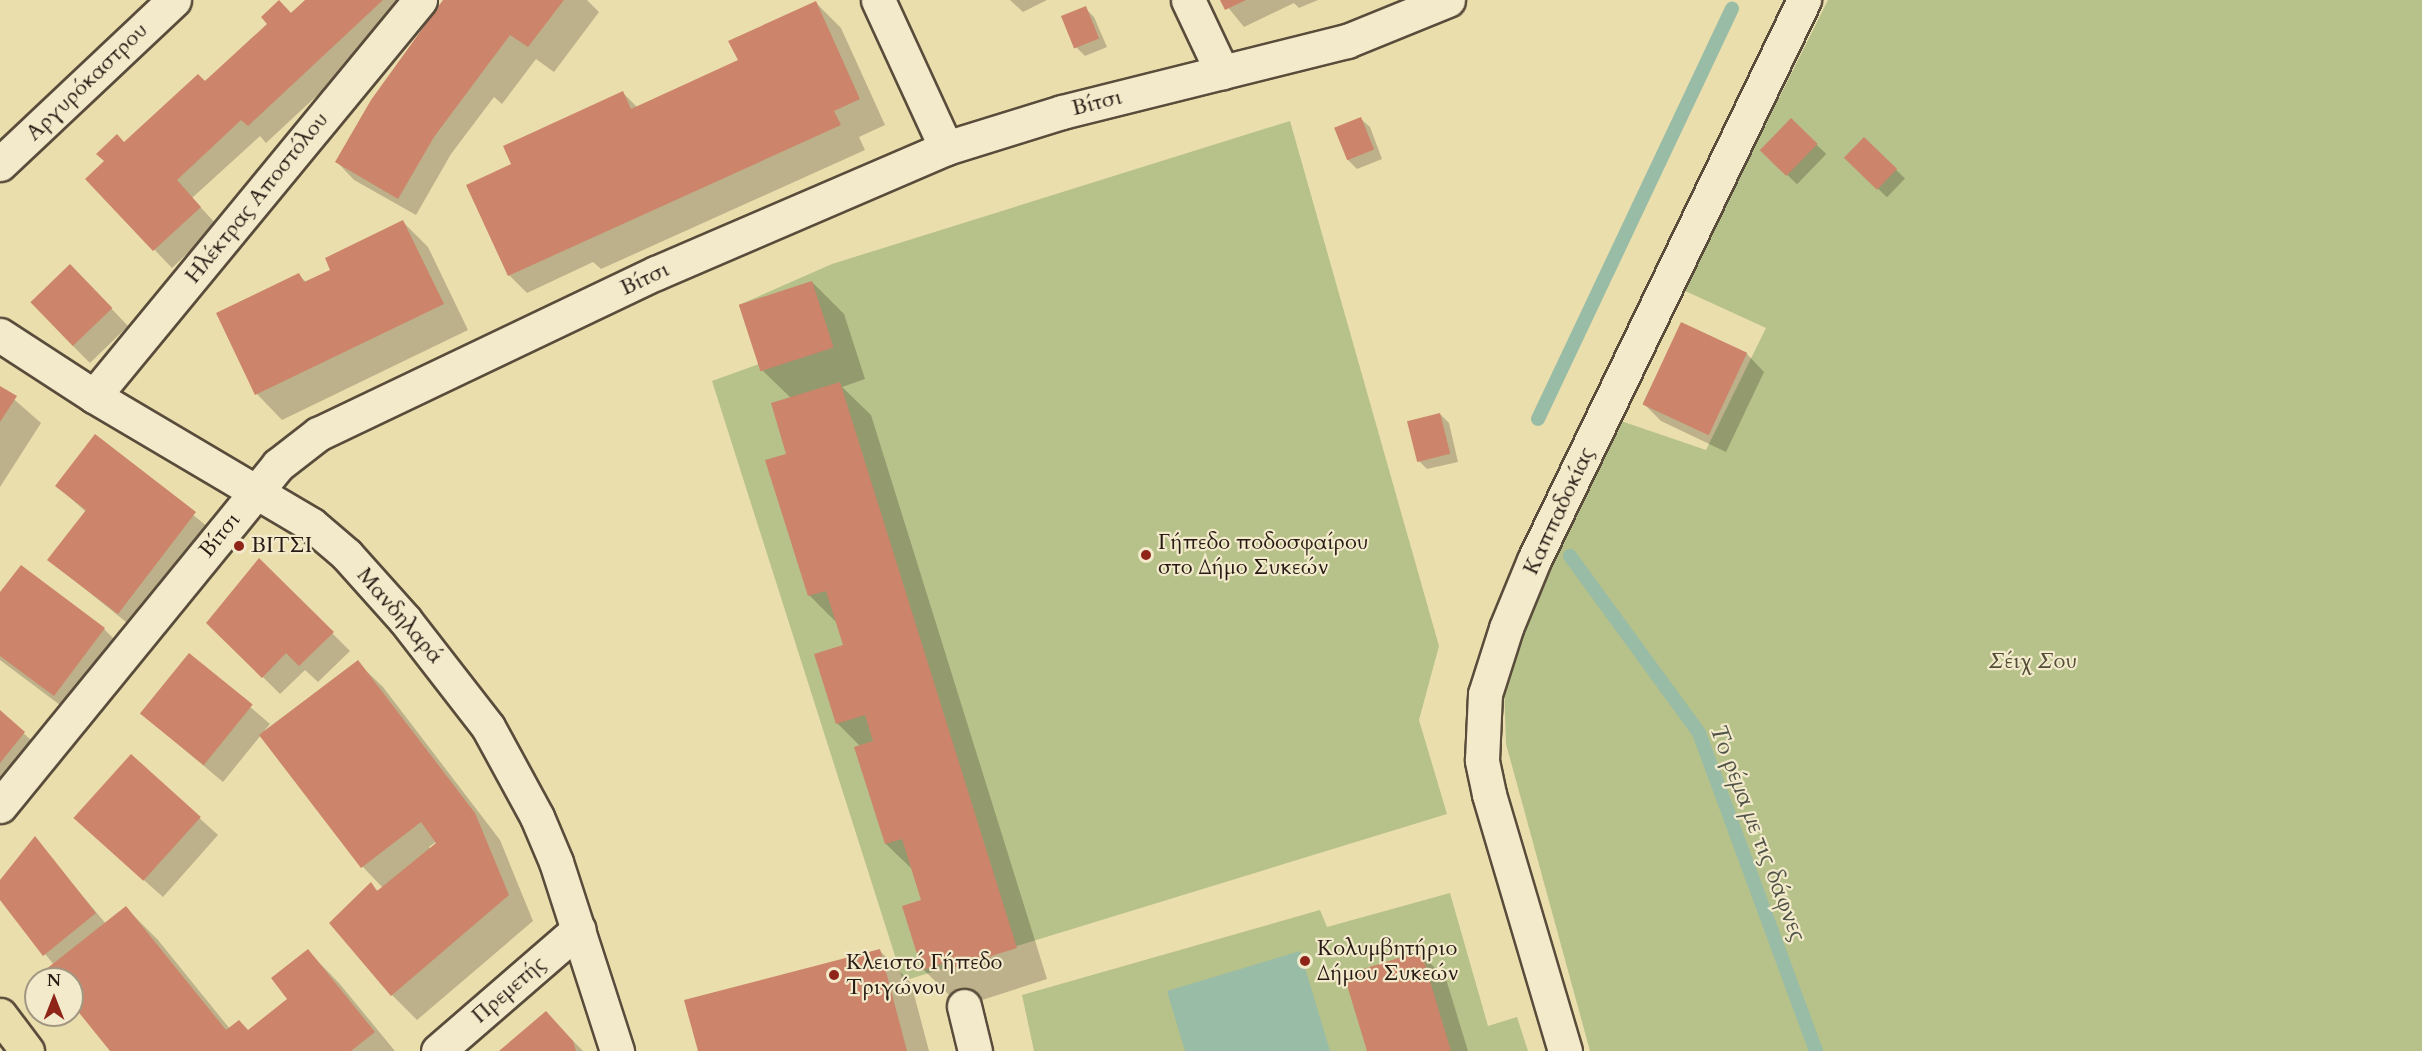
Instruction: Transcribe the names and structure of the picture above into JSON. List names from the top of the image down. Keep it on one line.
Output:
{"streets":{"street":["Αργυρόκαστρου","Βίτσι","Ηλέκτρας Αποστόλου","Καππαδοκίας","Μανδηλαρά","Πρεμετής"]},"crossings":[["Βίτσι","Μανδηλαρά"],["Ηλέκτρας Αποστόλου","Μανδηλαρά"],["Μανδηλαρά","Πρεμετής"]],"water":["Το ρέμα με τις δάφνες"],"parks":["Σέιχ Σου"],"places":["ΒΙΤΣΙ","Γήπεδο ποδοσφαίρου στο Δήμο Συκεών","Κολυμβητήριο Δήμου Συκεών","Κλειστό Γήπεδο Τριγώνου"],"north":"top"}
